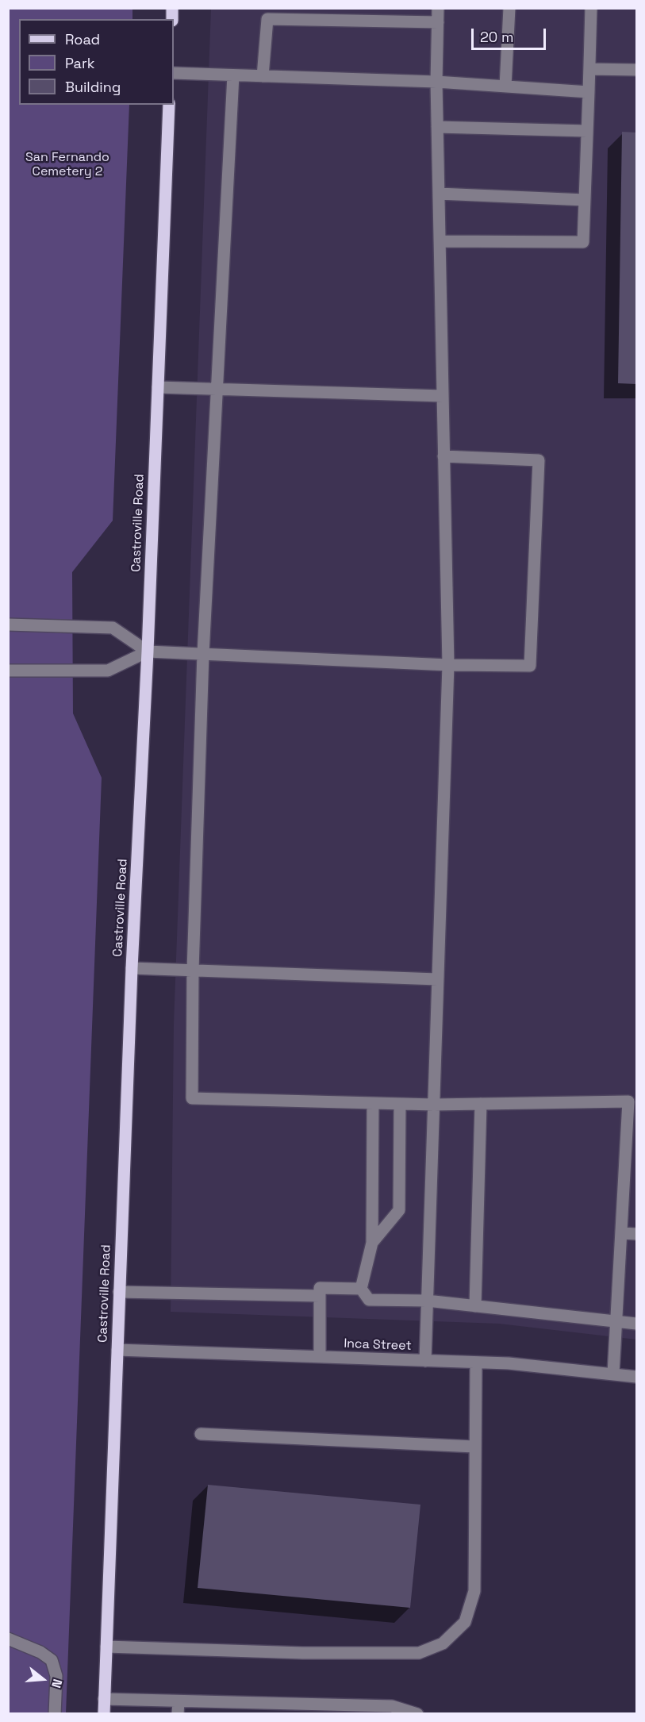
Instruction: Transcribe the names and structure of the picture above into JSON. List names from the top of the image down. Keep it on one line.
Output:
{"streets":{"main road":["Castroville Road"],"street":["Inca Street"]},"crossings":[["Castroville Road","Inca Street"]],"parks":["San Fernando Cemetery 2"],"legend":["Road","Park","Building"],"scale_bar":"20 m","north":"right"}
